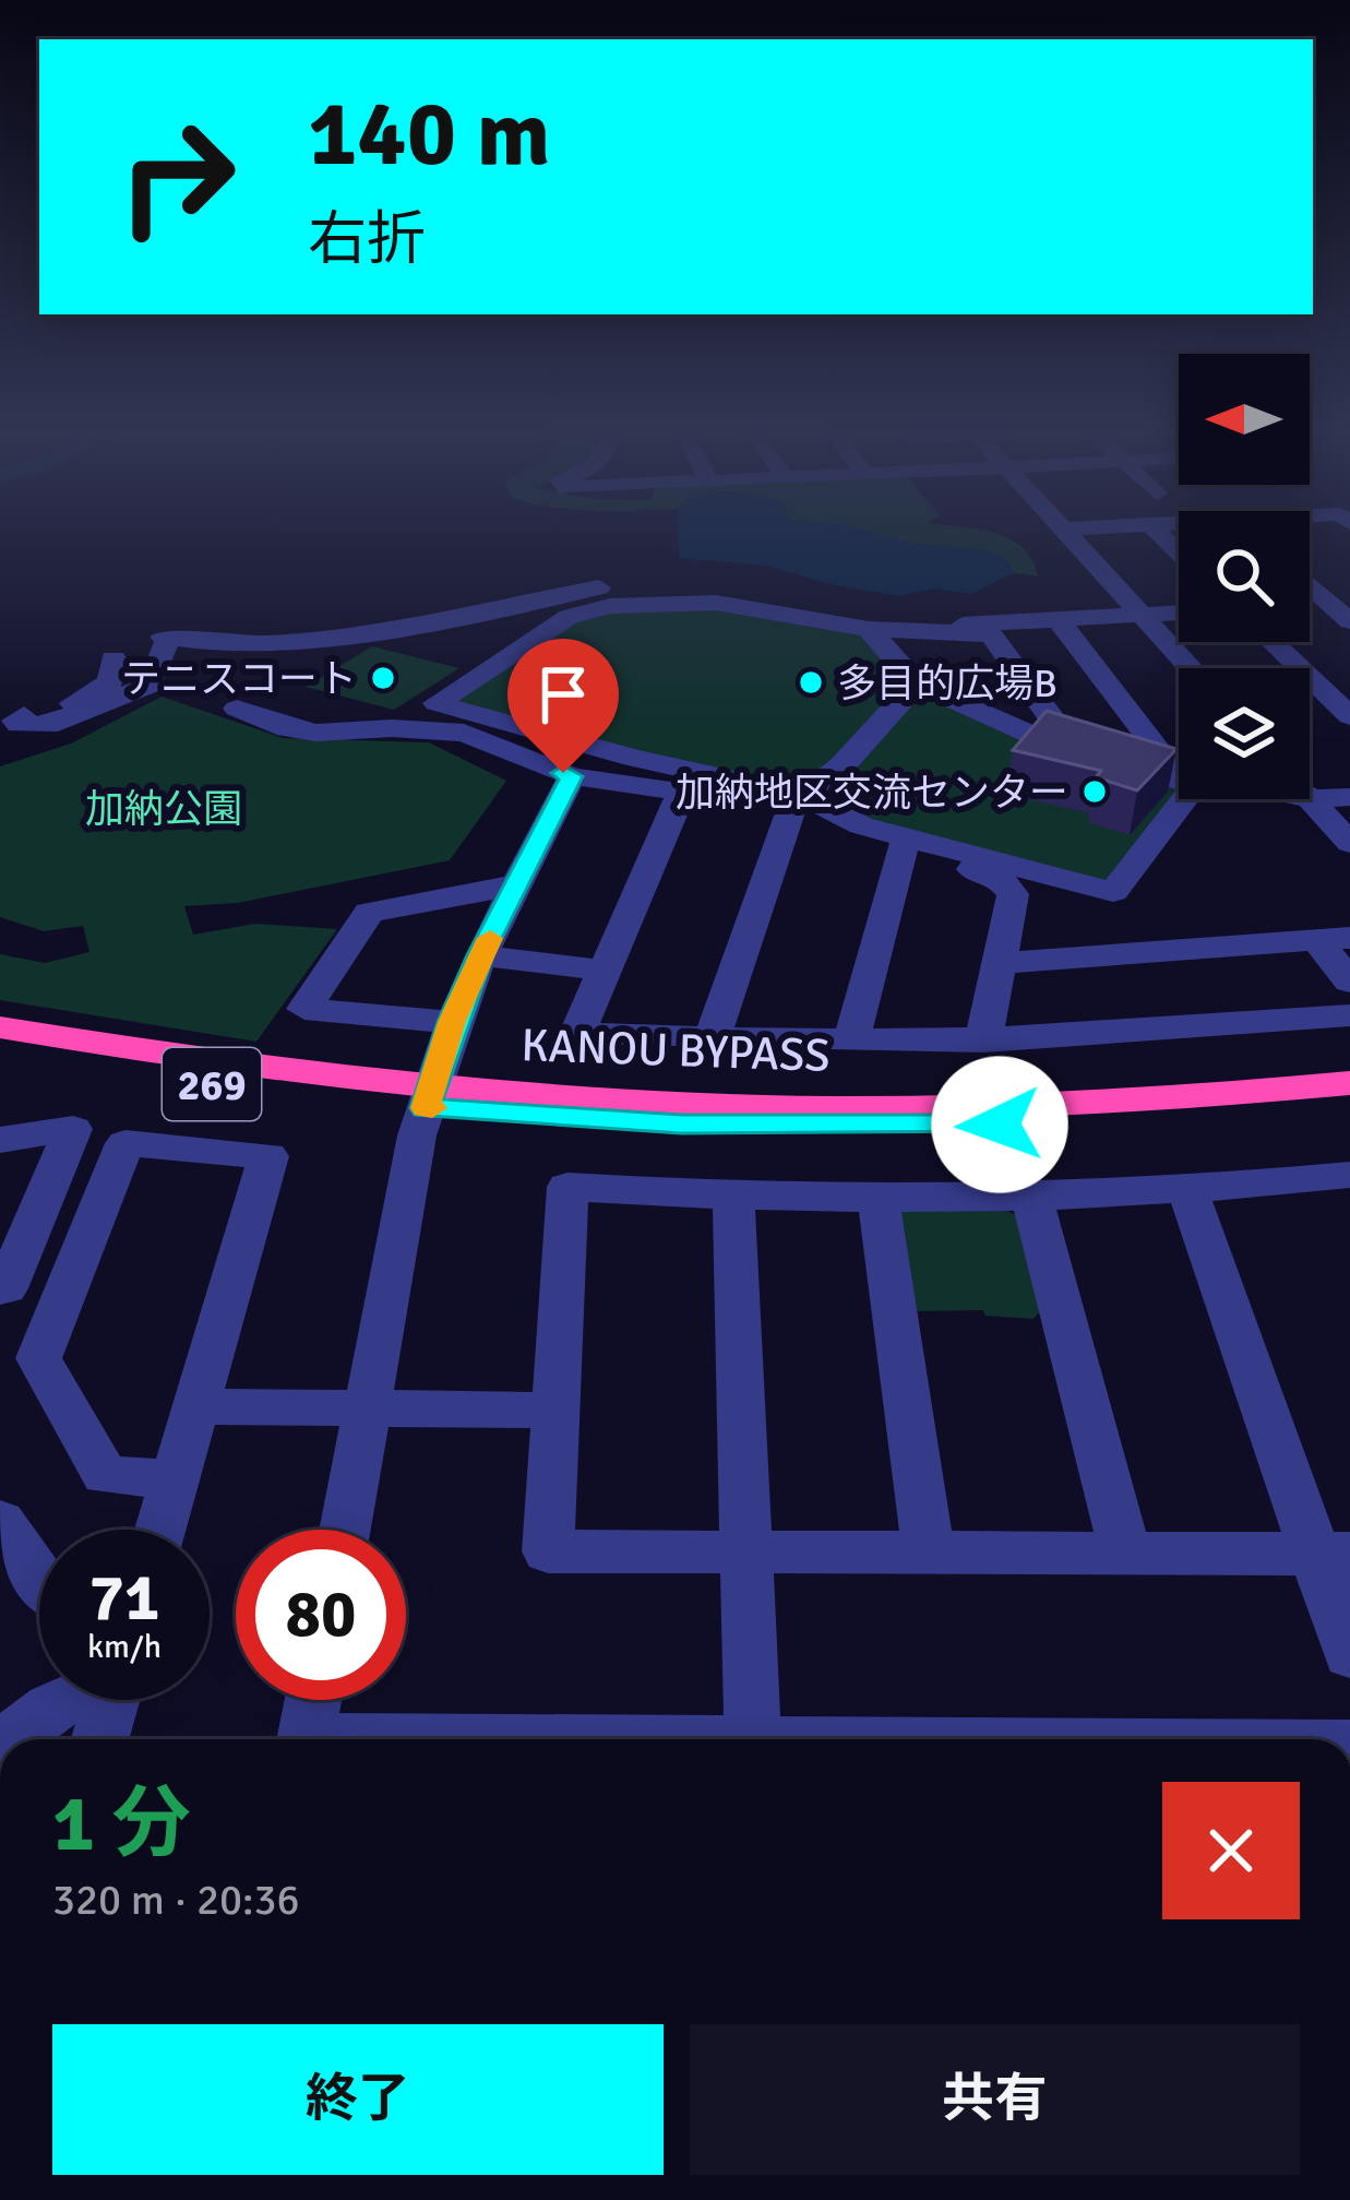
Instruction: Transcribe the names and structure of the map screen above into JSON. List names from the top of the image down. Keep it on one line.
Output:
{"streets":{"highway":["KANOU BYPASS","269"]},"parks":["加納公園"],"places":["テニスコート","多目的広場B","加納地区交流センター"],"north":"left","page":{"turn":["140 m","右折"],"speed":"71 km/h","limit":"80","heading":["1 分","320 m · 20:36"],"buttons":["終了","共有"]}}
